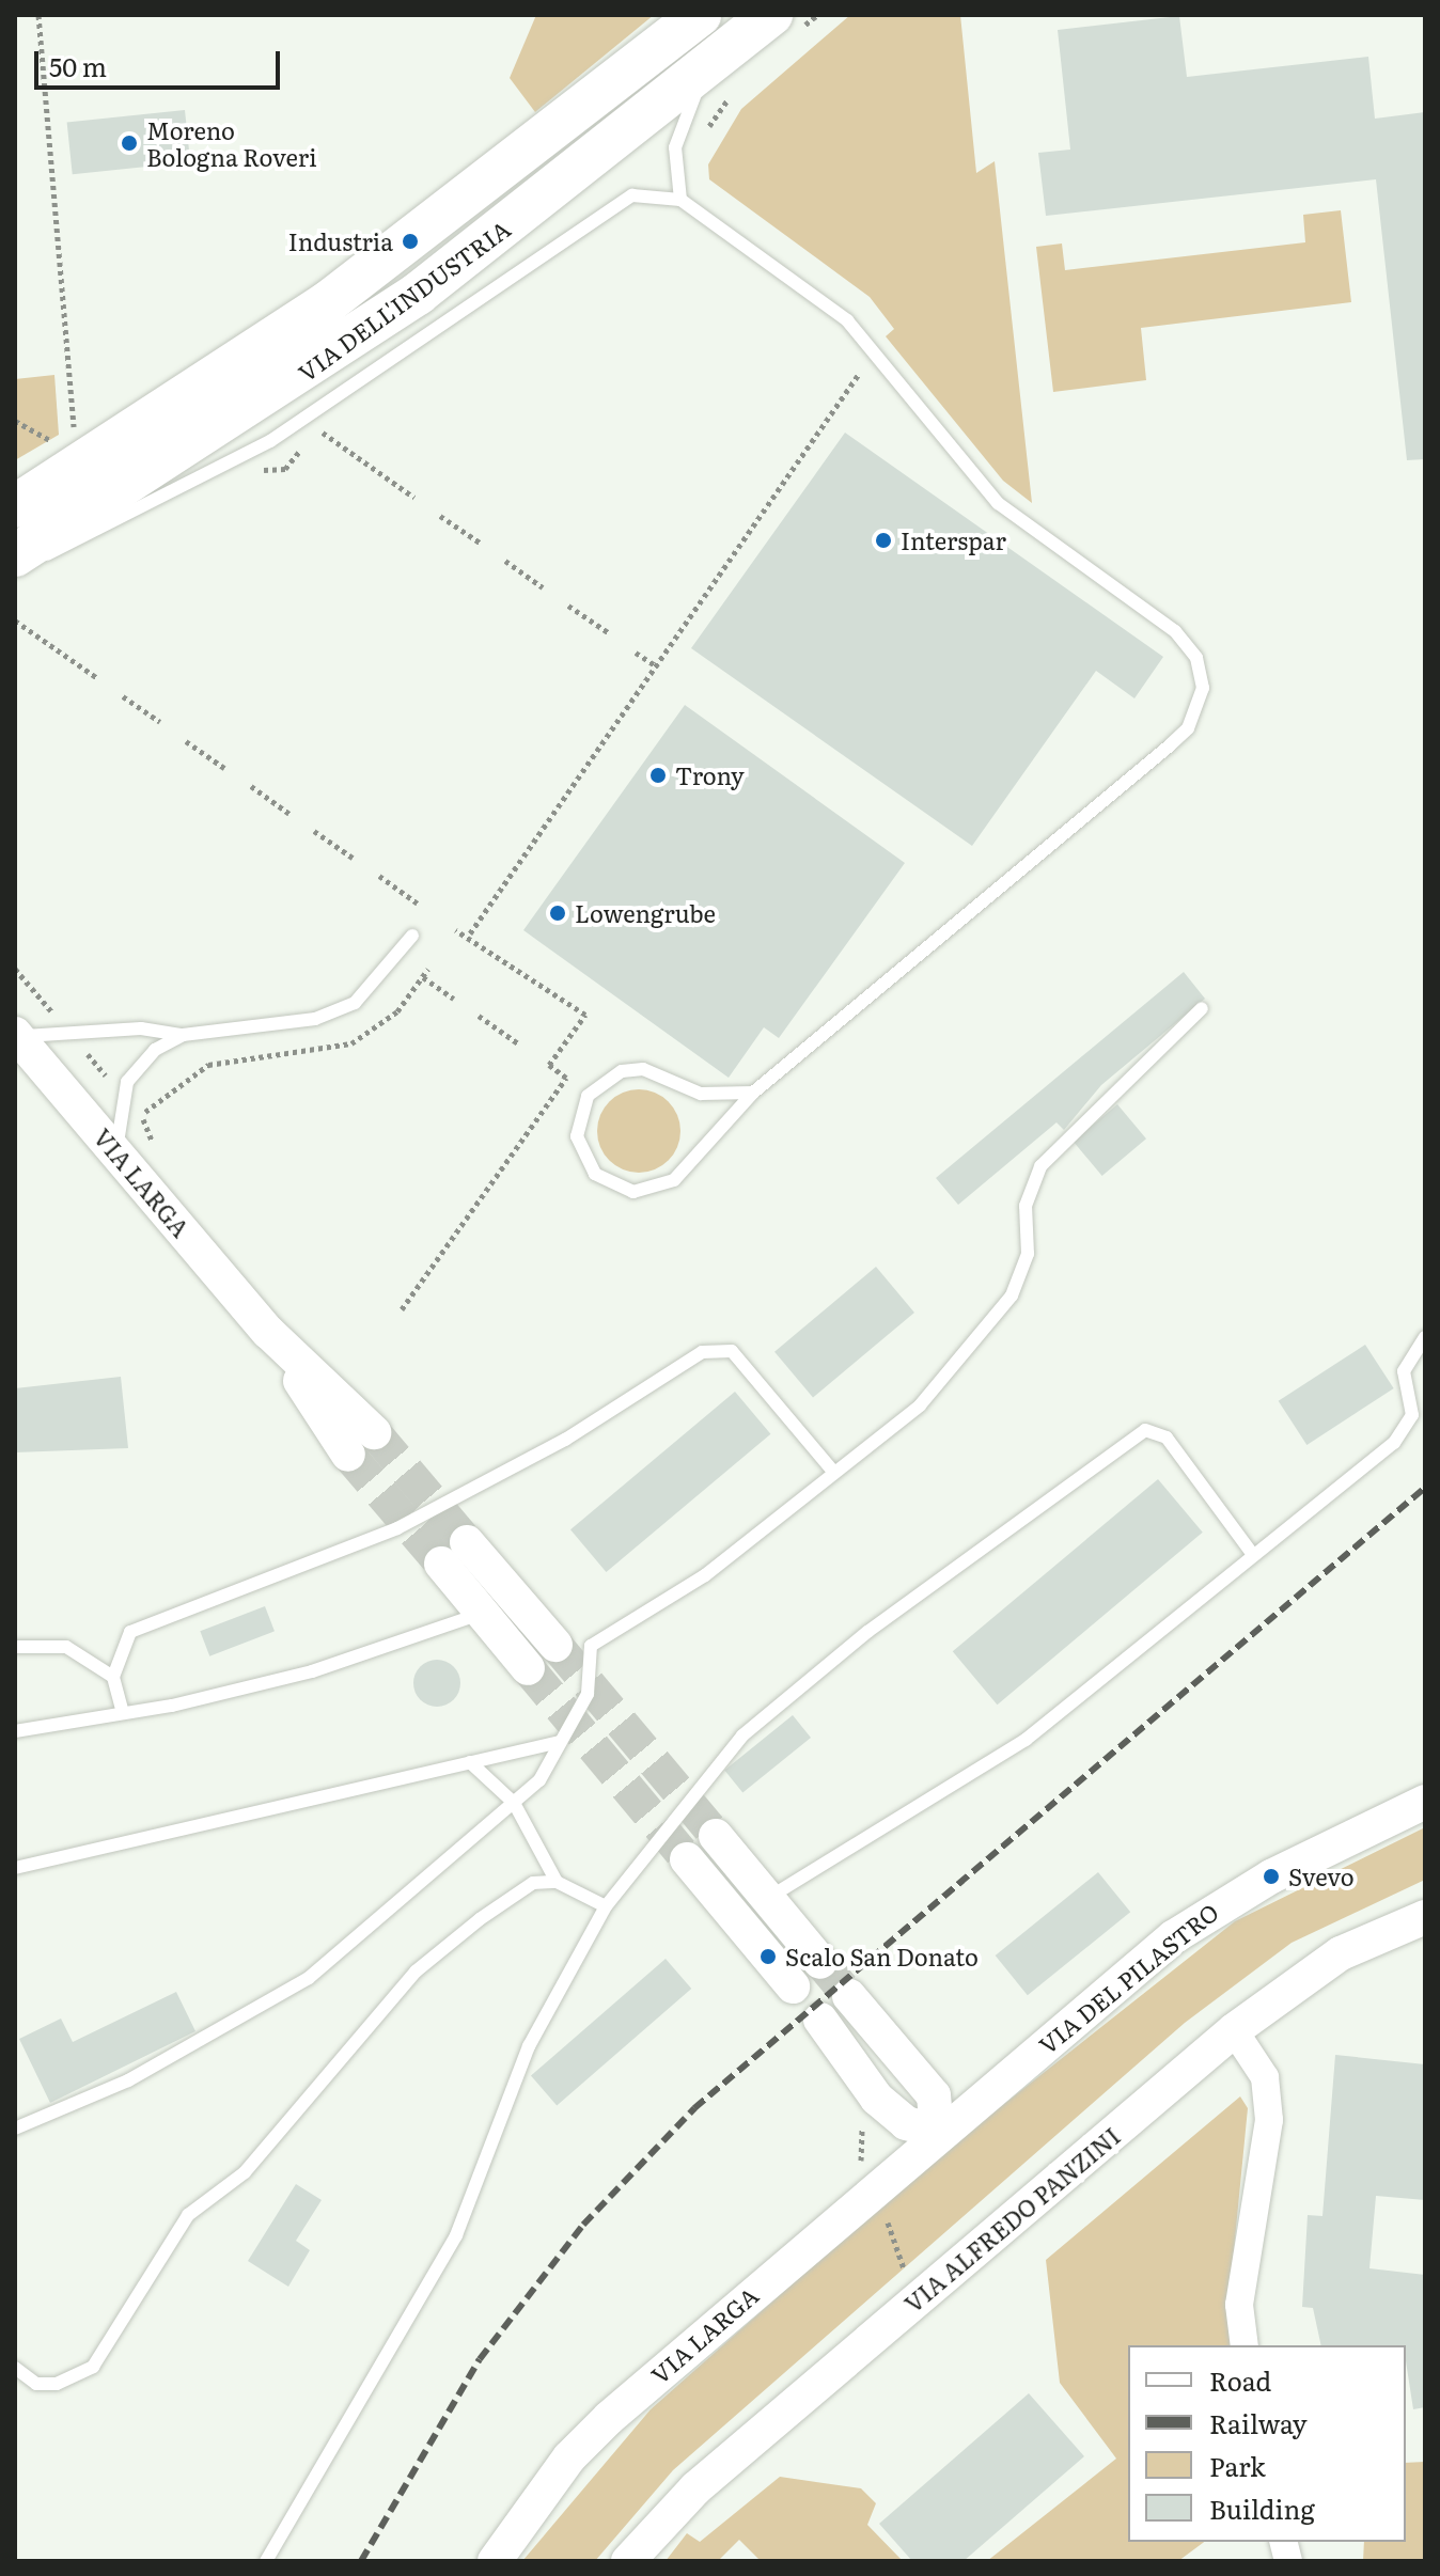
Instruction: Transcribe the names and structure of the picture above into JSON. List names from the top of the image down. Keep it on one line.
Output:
{"streets":{"main road":["VIA DELL'INDUSTRIA"],"street":["VIA LARGA","VIA DEL PILASTRO","VIA ALFREDO PANZINI"]},"crossings":[["VIA LARGA","VIA DEL PILASTRO"]],"places":["Moreno Bologna Roveri","Industria","Interspar","Trony","Lowengrube","Svevo","Scalo San Donato"],"legend":["Road","Railway","Park","Building"],"scale_bar":"50 m"}
